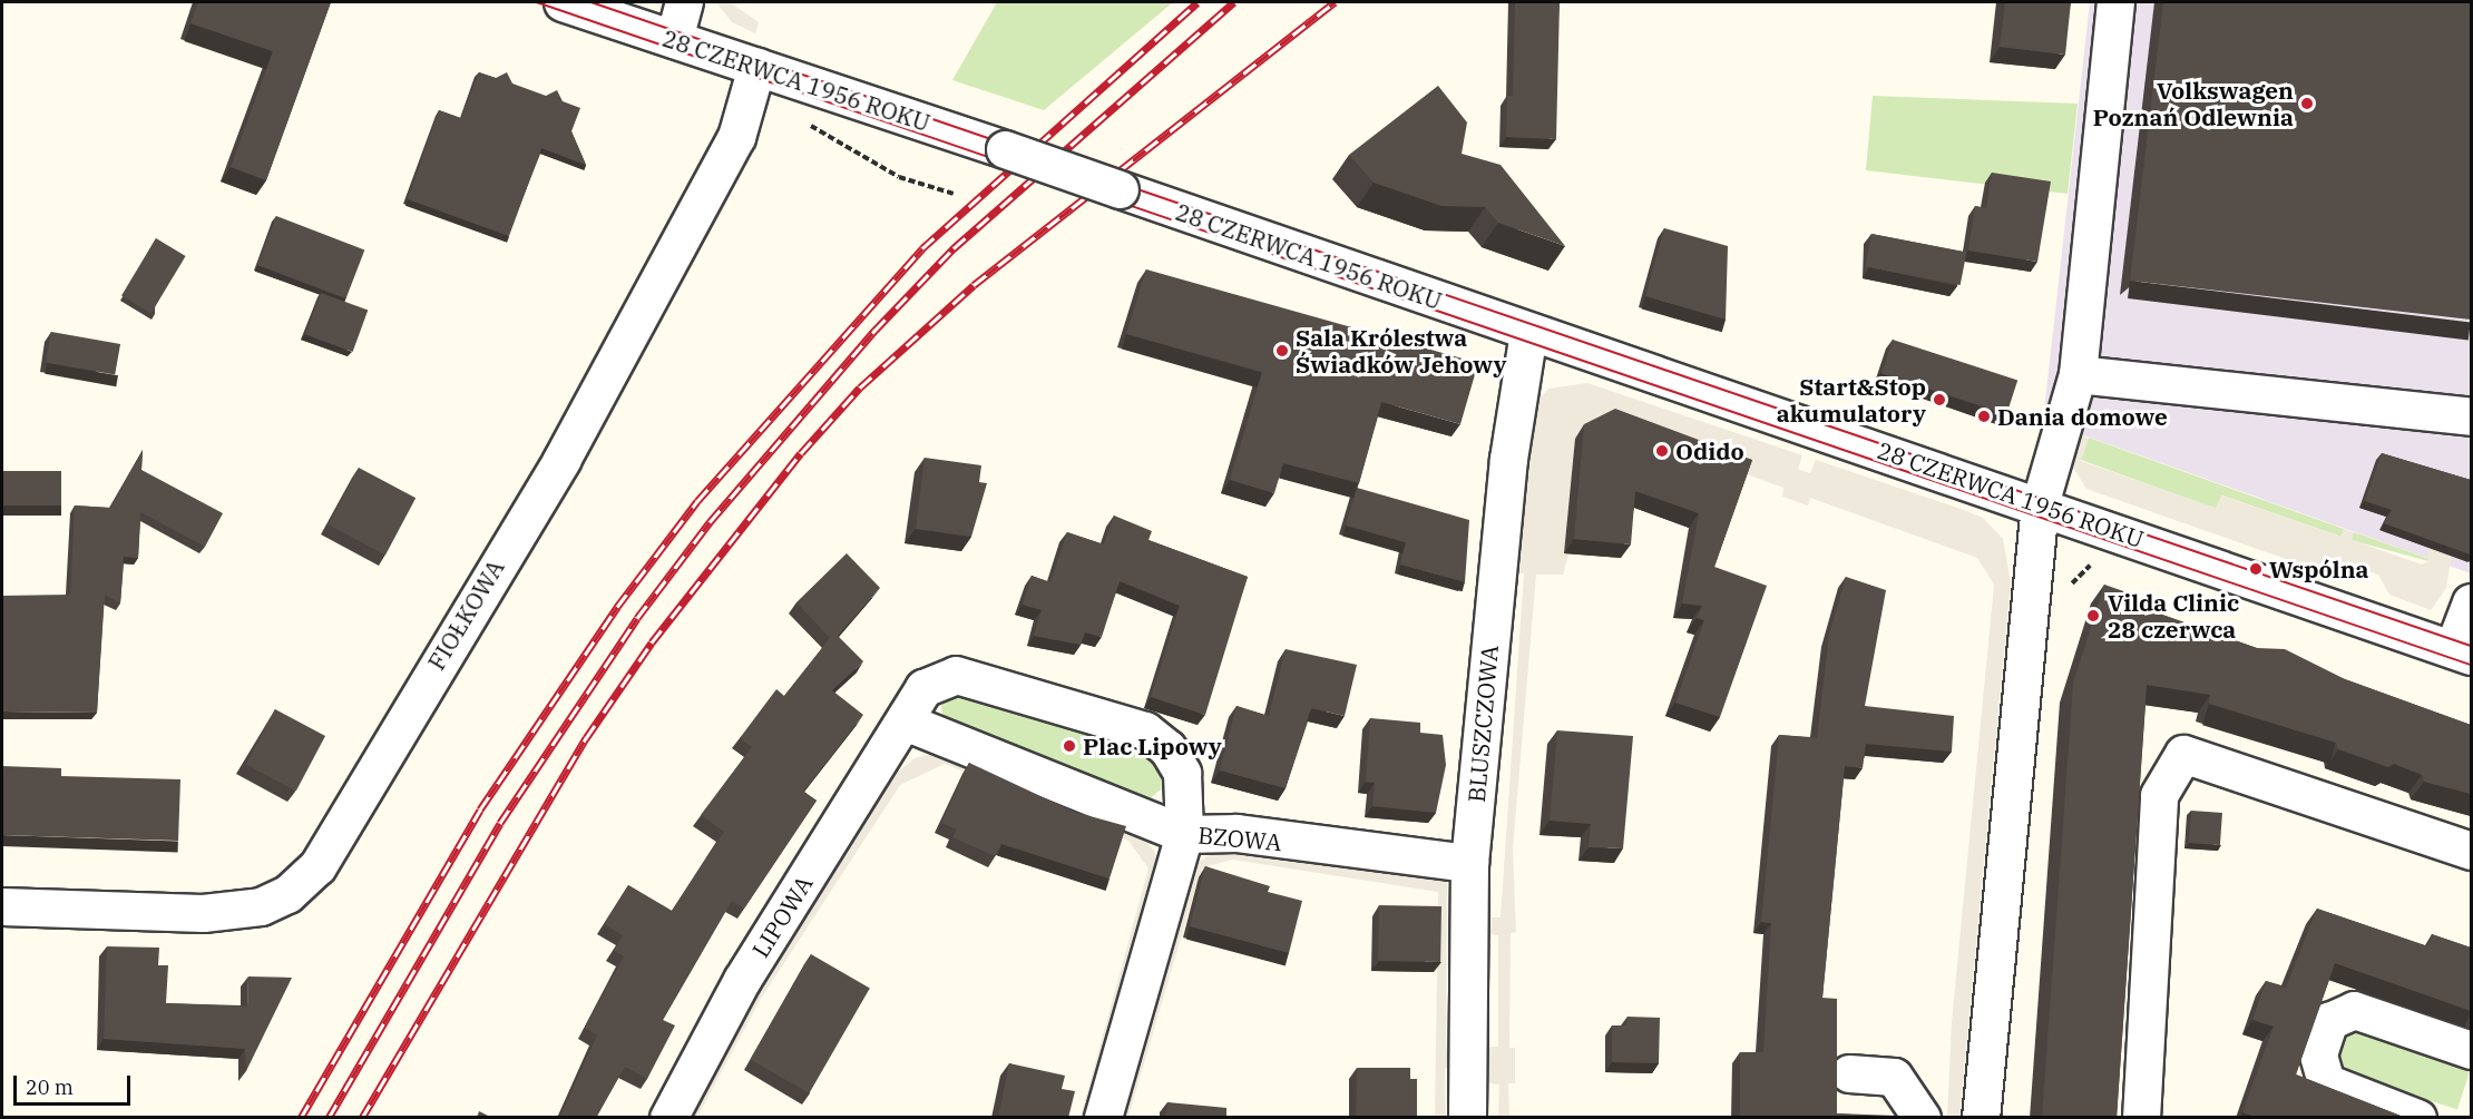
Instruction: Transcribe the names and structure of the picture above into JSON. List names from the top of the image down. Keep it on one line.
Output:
{"streets":{"street":["28 CZERWCA 1956 ROKU","FIOŁKOWA","BLUSZCZOWA","BZOWA","LIPOWA"]},"crossings":[["28 CZERWCA 1956 ROKU","FIOŁKOWA"],["28 CZERWCA 1956 ROKU","BLUSZCZOWA"],["BLUSZCZOWA","BZOWA"]],"places":["Volkswagen Poznań Odlewnia","Sala Królestwa Świadków Jehowy","Start&Stop akumulatory","Dania domowe","Odido","Wspólna","Vilda Clinic 28 czerwca","Plac Lipowy"],"scale_bar":"20 m"}
